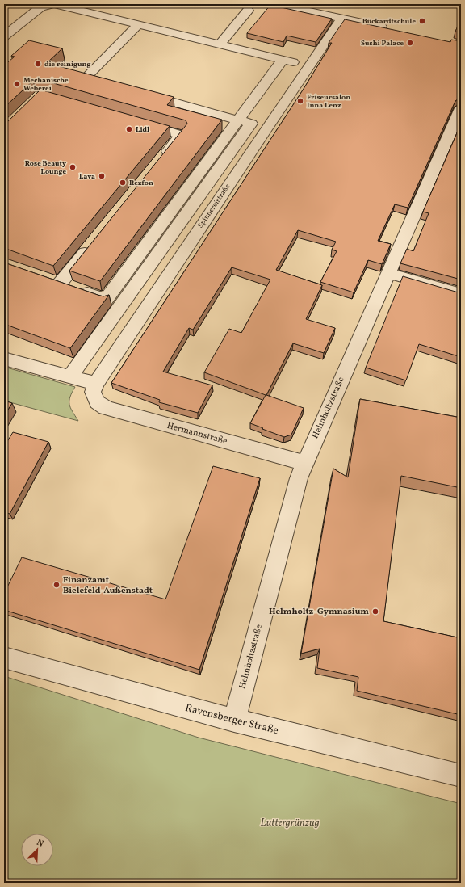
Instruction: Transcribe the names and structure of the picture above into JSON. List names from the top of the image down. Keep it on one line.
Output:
{"streets":{"street":["Spinnereistraße","Helmholtzstraße","Hermannstraße","Ravensberger Straße"]},"crossings":[["Spinnereistraße","Hermannstraße"],["Helmholtzstraße","Hermannstraße"],["Helmholtzstraße","Ravensberger Straße"]],"parks":["Luttergrünzug"],"places":["Bückardtschule","Sushi Palace","die reinigung","Mechanische Weberei","Friseursalon Inna Lenz","Lidl","Rose Beauty Lounge","Lava","Rezfon","Finanzamt Bielefeld-Außenstadt","Helmholtz-Gymnasium"],"north":"top right"}
